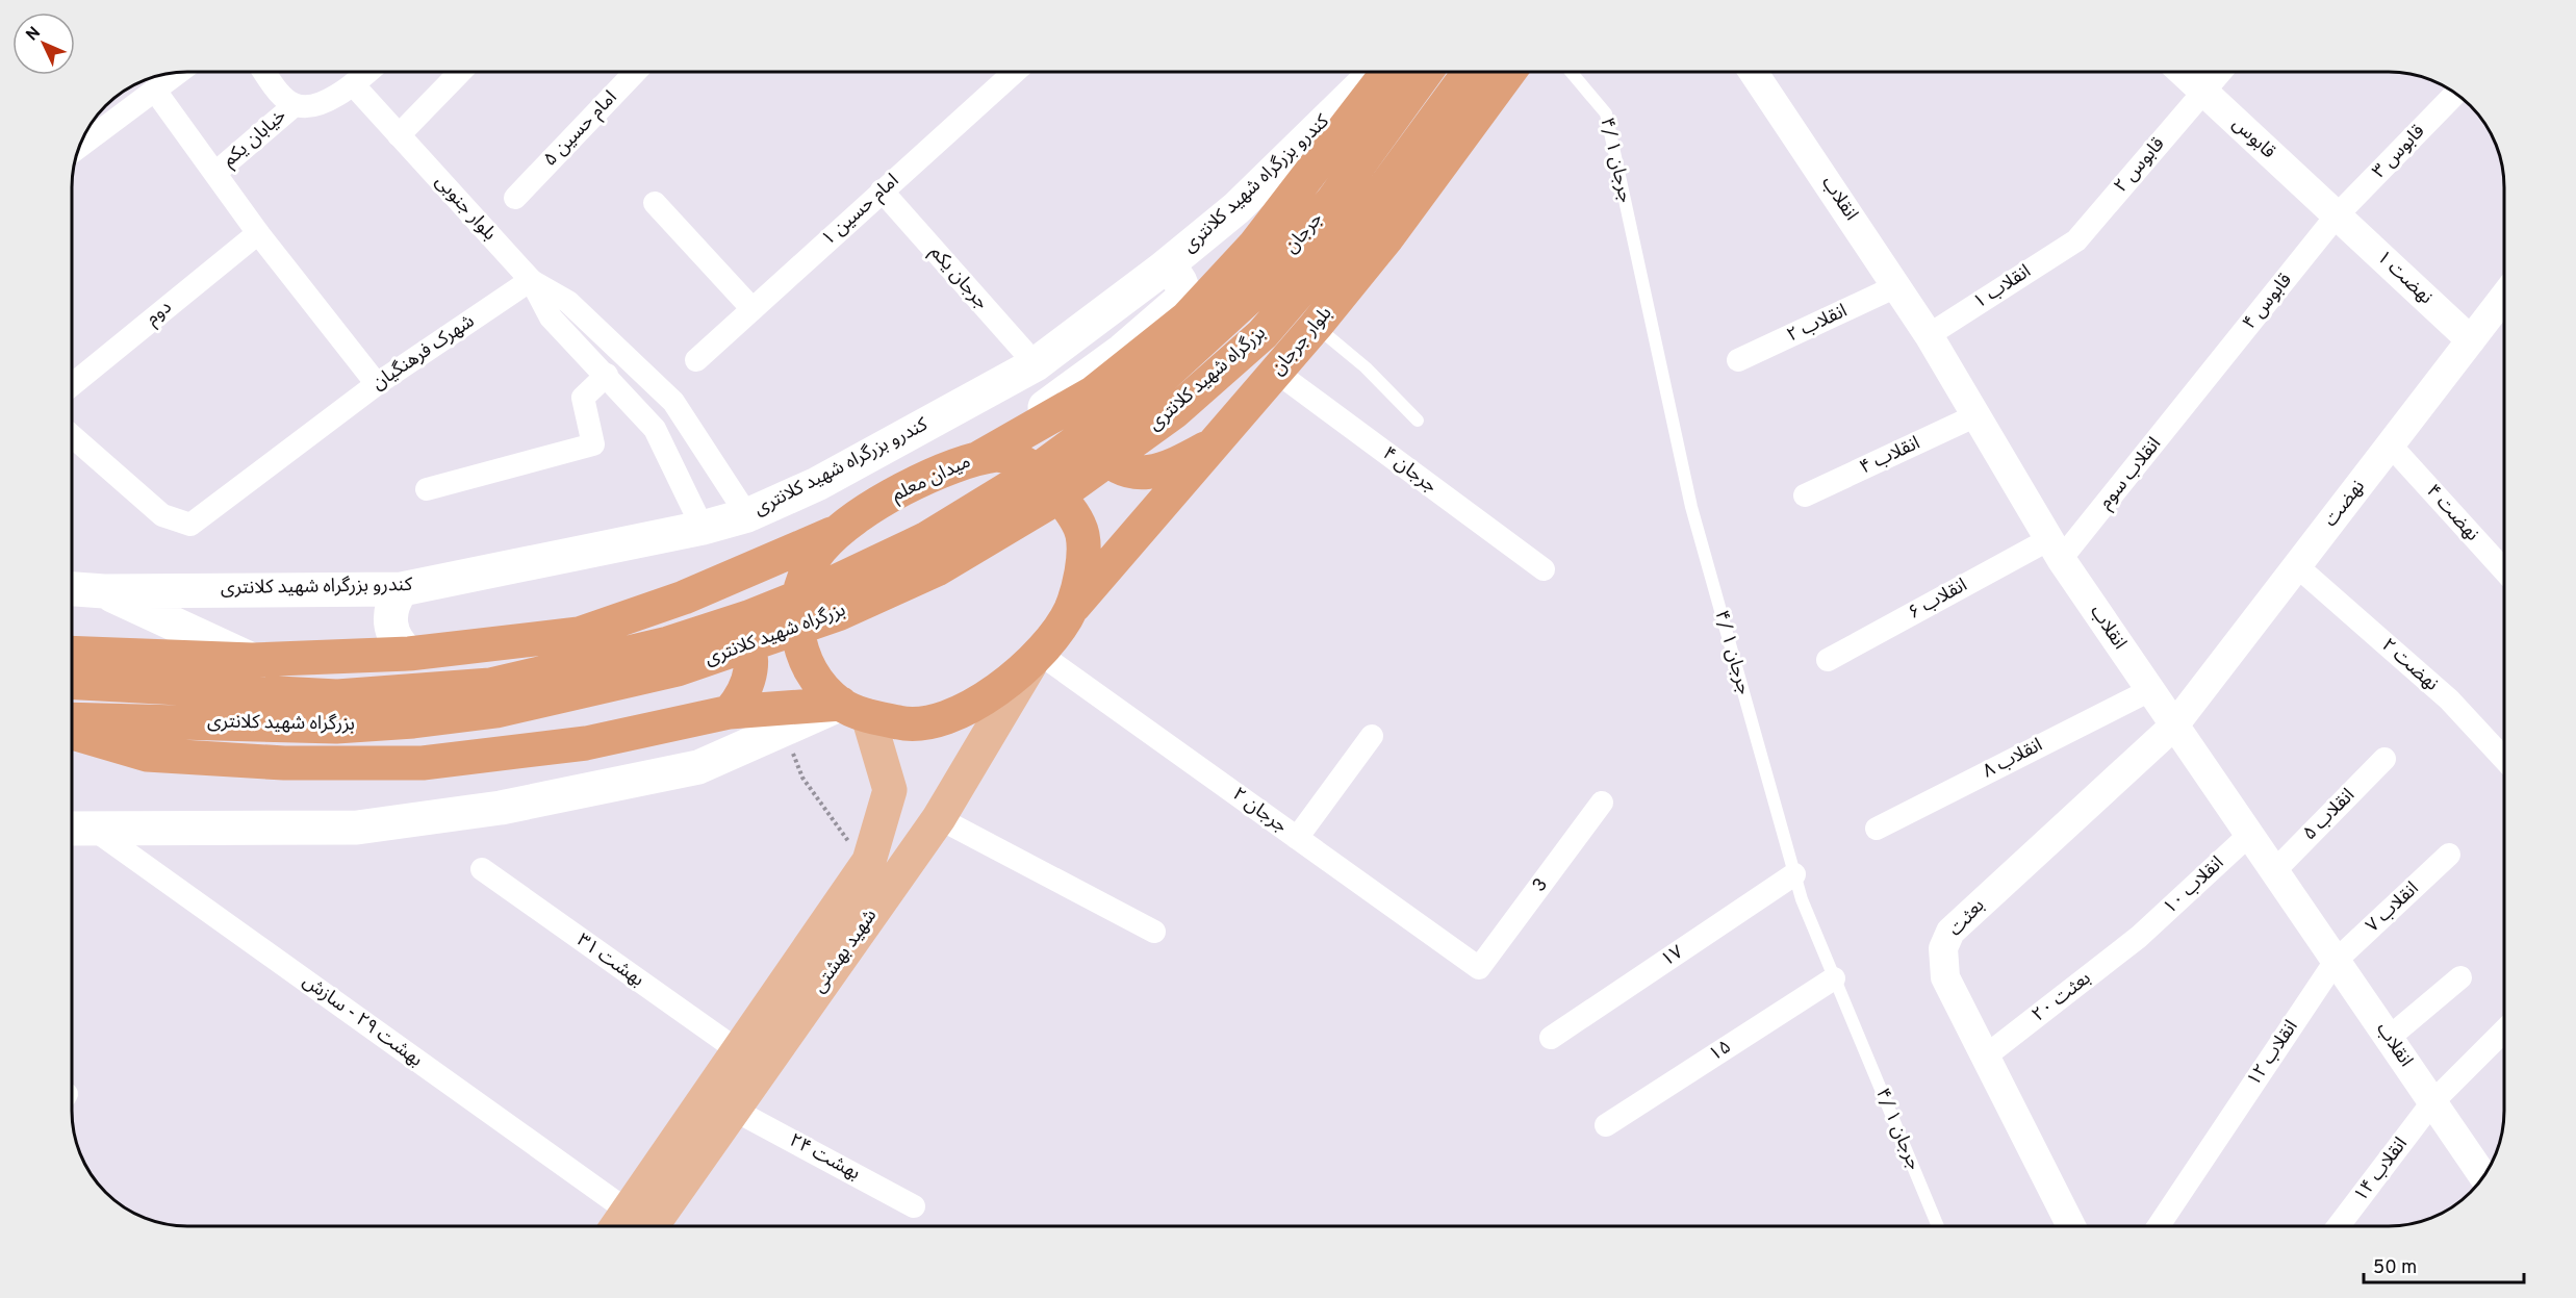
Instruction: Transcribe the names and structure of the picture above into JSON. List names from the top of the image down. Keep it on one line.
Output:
{"streets":{"highway":["جرجان","بلوار جرجان","بزرگراه شهید کلانتری","میدان معلم"],"main road":["کندرو بزرگراه شهید کلانتری","شهید بهشتی"],"street":["امام حسین ۵","خیابان یکم","قابوس","۳ قابوس","۲ قابوس","انقلاب","بلوار جنوبی","امام حسین ۱","جرجان یکم","۱ نهضت","انقلاب ۱","۴ قابوس","دوم","۲ انقلاب","شهرک فرهنگیان","۴ انقلاب","۴ جرجان","انقلاب سوم","نهضت","۴ نهضت","۶ انقلاب","۲ نهضت","۸ انقلاب","جرجان ۲","۵ انقلاب","3","۱۰ انقلاب","۷ انقلاب","بعثت","۱۷","بهشت ۳۱","۲۰ بعثت","بهشت ۲۹ - سازش","۱۵","۱۲ انقلاب","بهشت ۲۴","۱۴ انقلاب"],"lane":["جرجان ۱ /۴"]},"crossings":[["قابوس","۳ قابوس"],["قابوس","۲ قابوس"],["قابوس","۱ نهضت"],["قابوس","۴ قابوس"],["۳ قابوس","۱ نهضت"],["۳ قابوس","۴ قابوس"],["جرجان ۱ /۴","۱۷"],["جرجان ۱ /۴","۱۵"],["۲ قابوس","انقلاب ۱"],["کندرو بزرگراه شهید کلانتری","جرجان یکم"],["انقلاب","انقلاب ۱"],["انقلاب","۲ انقلاب"],["انقلاب","۴ انقلاب"],["انقلاب","انقلاب سوم"],["انقلاب","نهضت"],["انقلاب","۶ انقلاب"],["انقلاب","۸ انقلاب"],["انقلاب","۵ انقلاب"],["انقلاب","۱۰ انقلاب"],["انقلاب","۷ انقلاب"],["انقلاب","بعثت"],["انقلاب","۱۲ انقلاب"],["انقلاب","۱۴ انقلاب"],["بلوار جنوبی","شهرک فرهنگیان"],["امام حسین ۱","جرجان یکم"],["جرجان","بزرگراه شهید کلانتری"],["۱ نهضت","۴ قابوس"],["۱ نهضت","نهضت"],["۴ قابوس","انقلاب سوم"],["بلوار جرجان","۴ جرجان"],["بزرگراه شهید کلانتری","میدان معلم"],["بزرگراه شهید کلانتری","شهید بهشتی"],["انقلاب سوم","۶ انقلاب"],["میدان معلم","شهید بهشتی"],["نهضت","۴ نهضت"],["نهضت","۲ نهضت"],["نهضت","بعثت"],["جرجان ۲","3"],["جرجان ۲","شهید بهشتی"],["۱۰ انقلاب","۲۰ بعثت"],["۷ انقلاب","۱۲ انقلاب"],["بعثت","۲۰ بعثت"],["شهید بهشتی","بهشت ۳۱"],["شهید بهشتی","بهشت ۲۴"]],"scale_bar":"50 m","north":"top left"}
